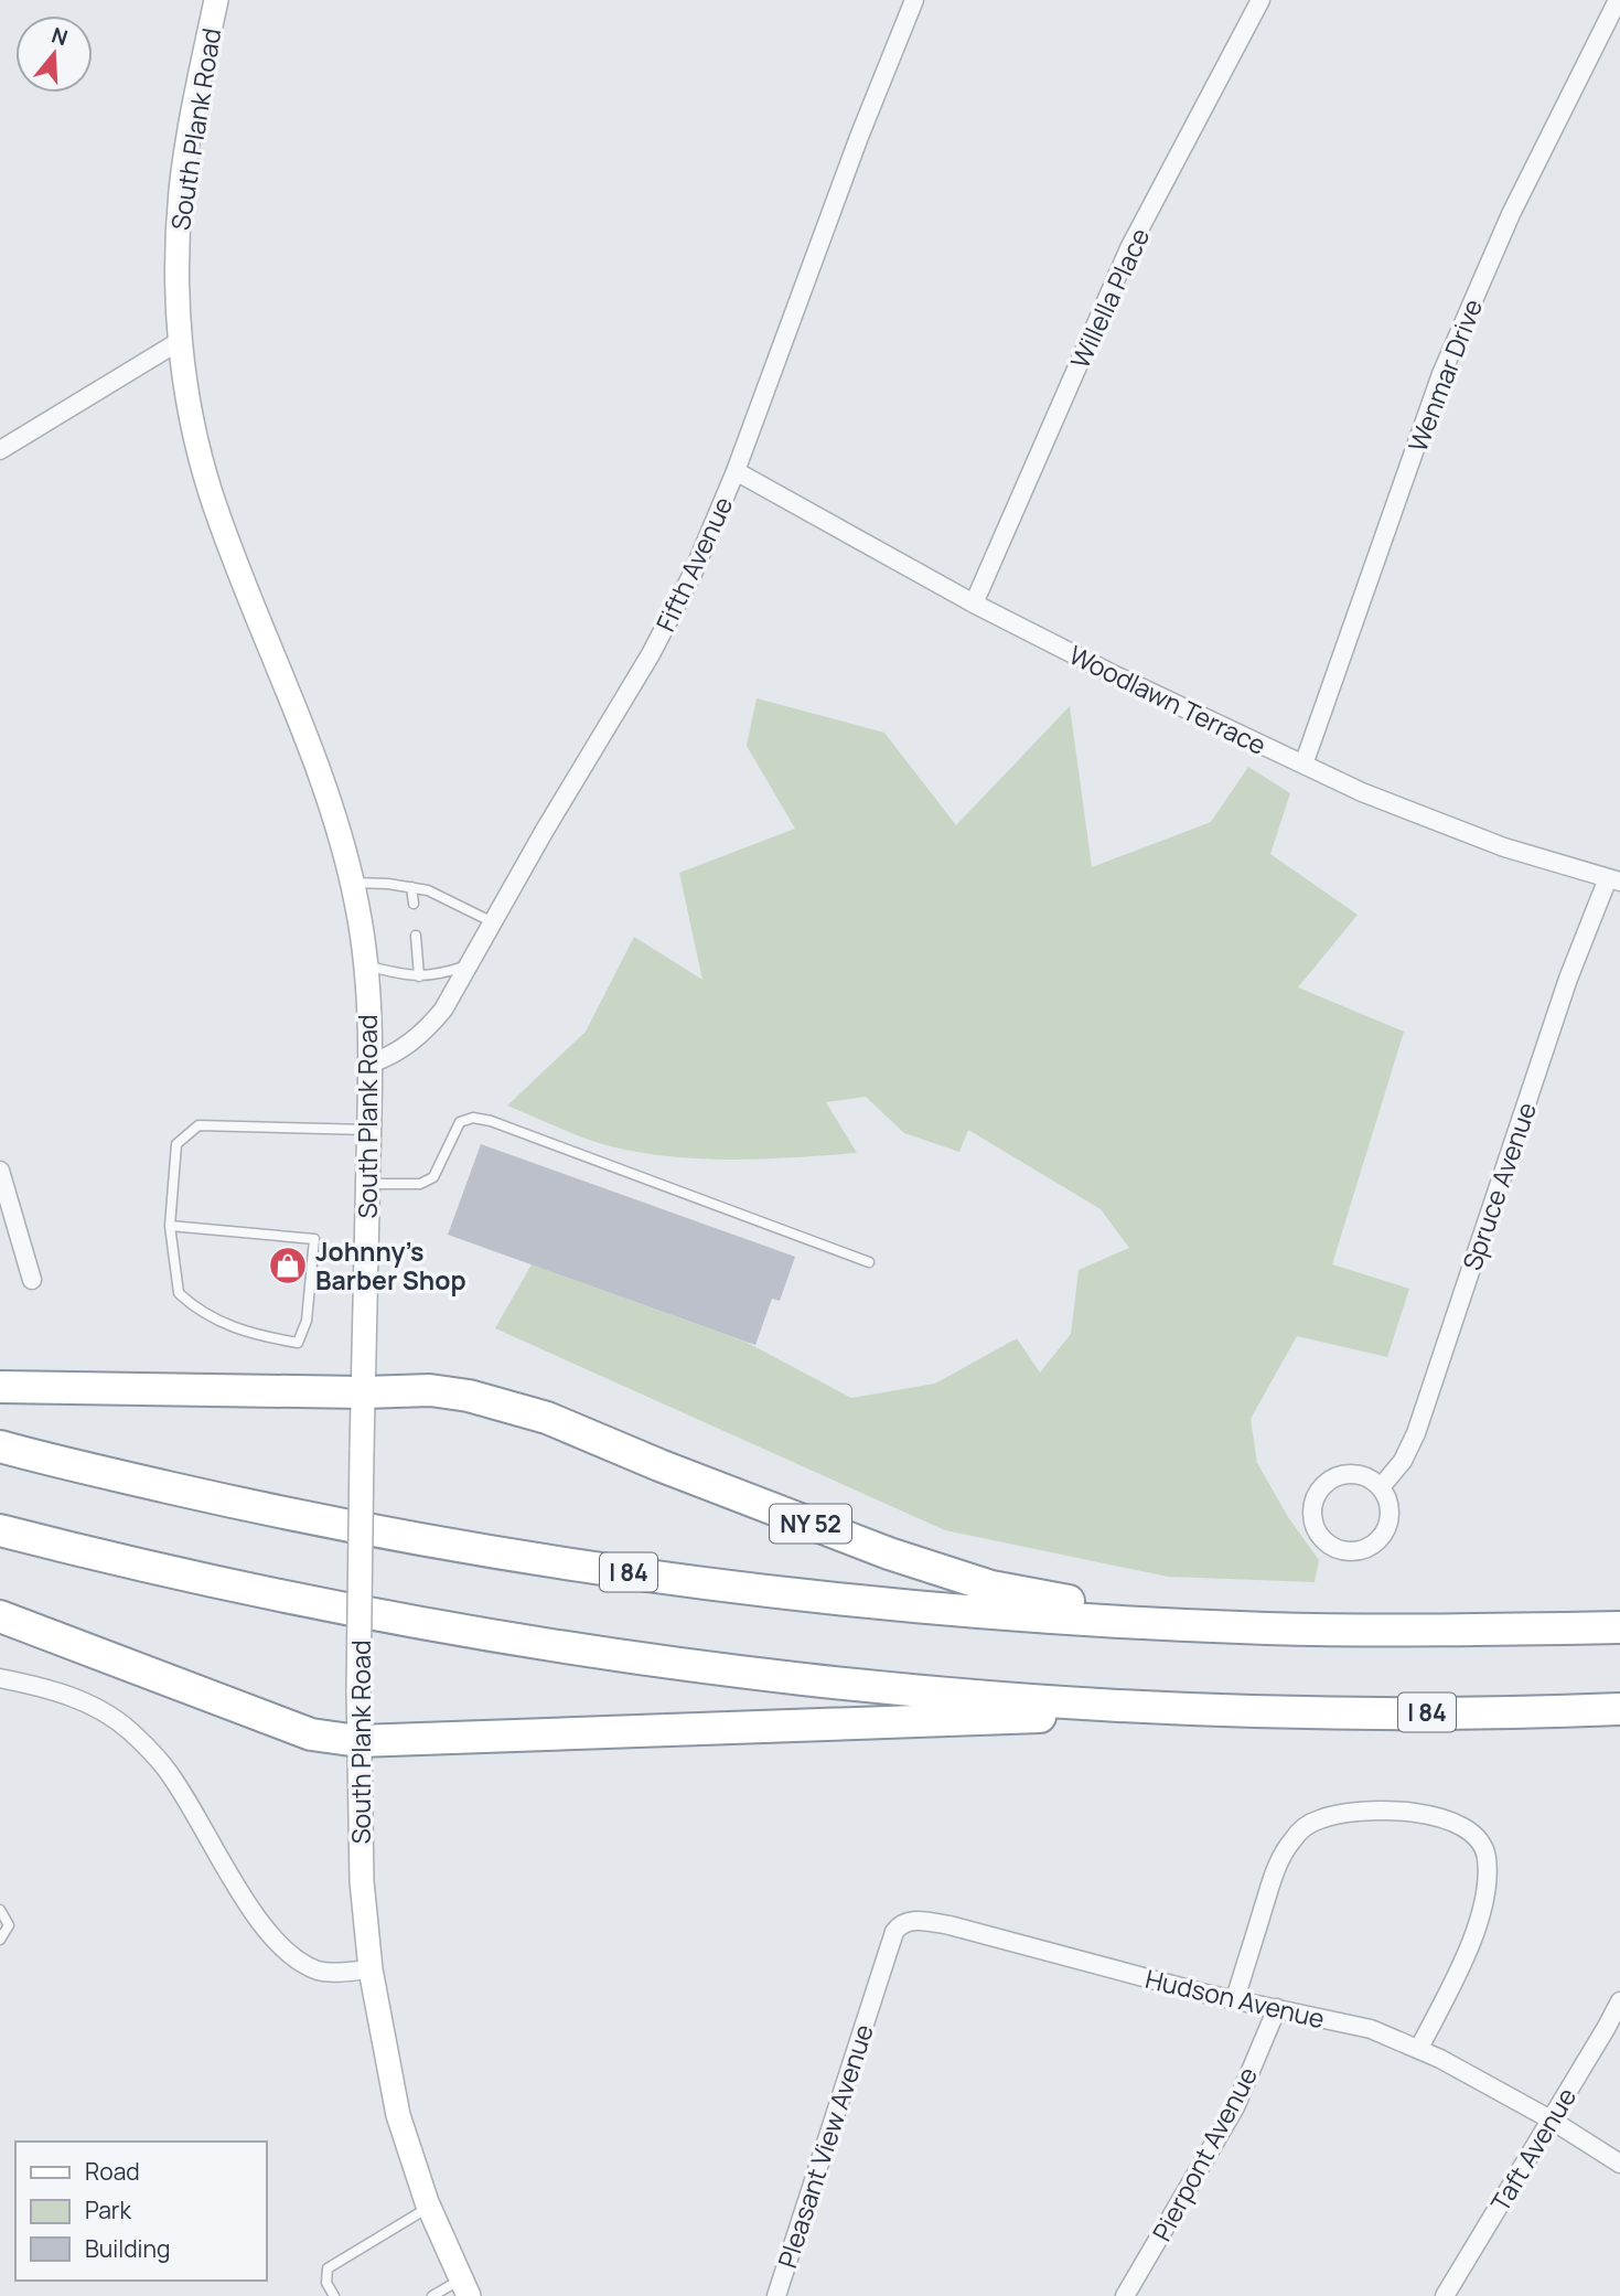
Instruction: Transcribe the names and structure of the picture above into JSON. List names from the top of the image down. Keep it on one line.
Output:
{"streets":{"highway":["NY 52","I 84"],"main road":["South Plank Road"],"street":["Willella Place","Wenmar Drive","Fifth Avenue","Woodlawn Terrace","Spruce Avenue","Hudson Avenue","Pleasant View Avenue","Taft Avenue","Pierpont Avenue"]},"crossings":[["South Plank Road","Fifth Avenue"],["South Plank Road","NY 52"],["Willella Place","Woodlawn Terrace"],["Wenmar Drive","Woodlawn Terrace"],["Fifth Avenue","Woodlawn Terrace"],["Woodlawn Terrace","Spruce Avenue"],["NY 52","I 84"],["Hudson Avenue","Pleasant View Avenue"],["Hudson Avenue","Taft Avenue"],["Hudson Avenue","Pierpont Avenue"]],"places":{"shop":["Johnny’s Barber Shop"]},"legend":["Road","Park","Building"],"north":"top"}
